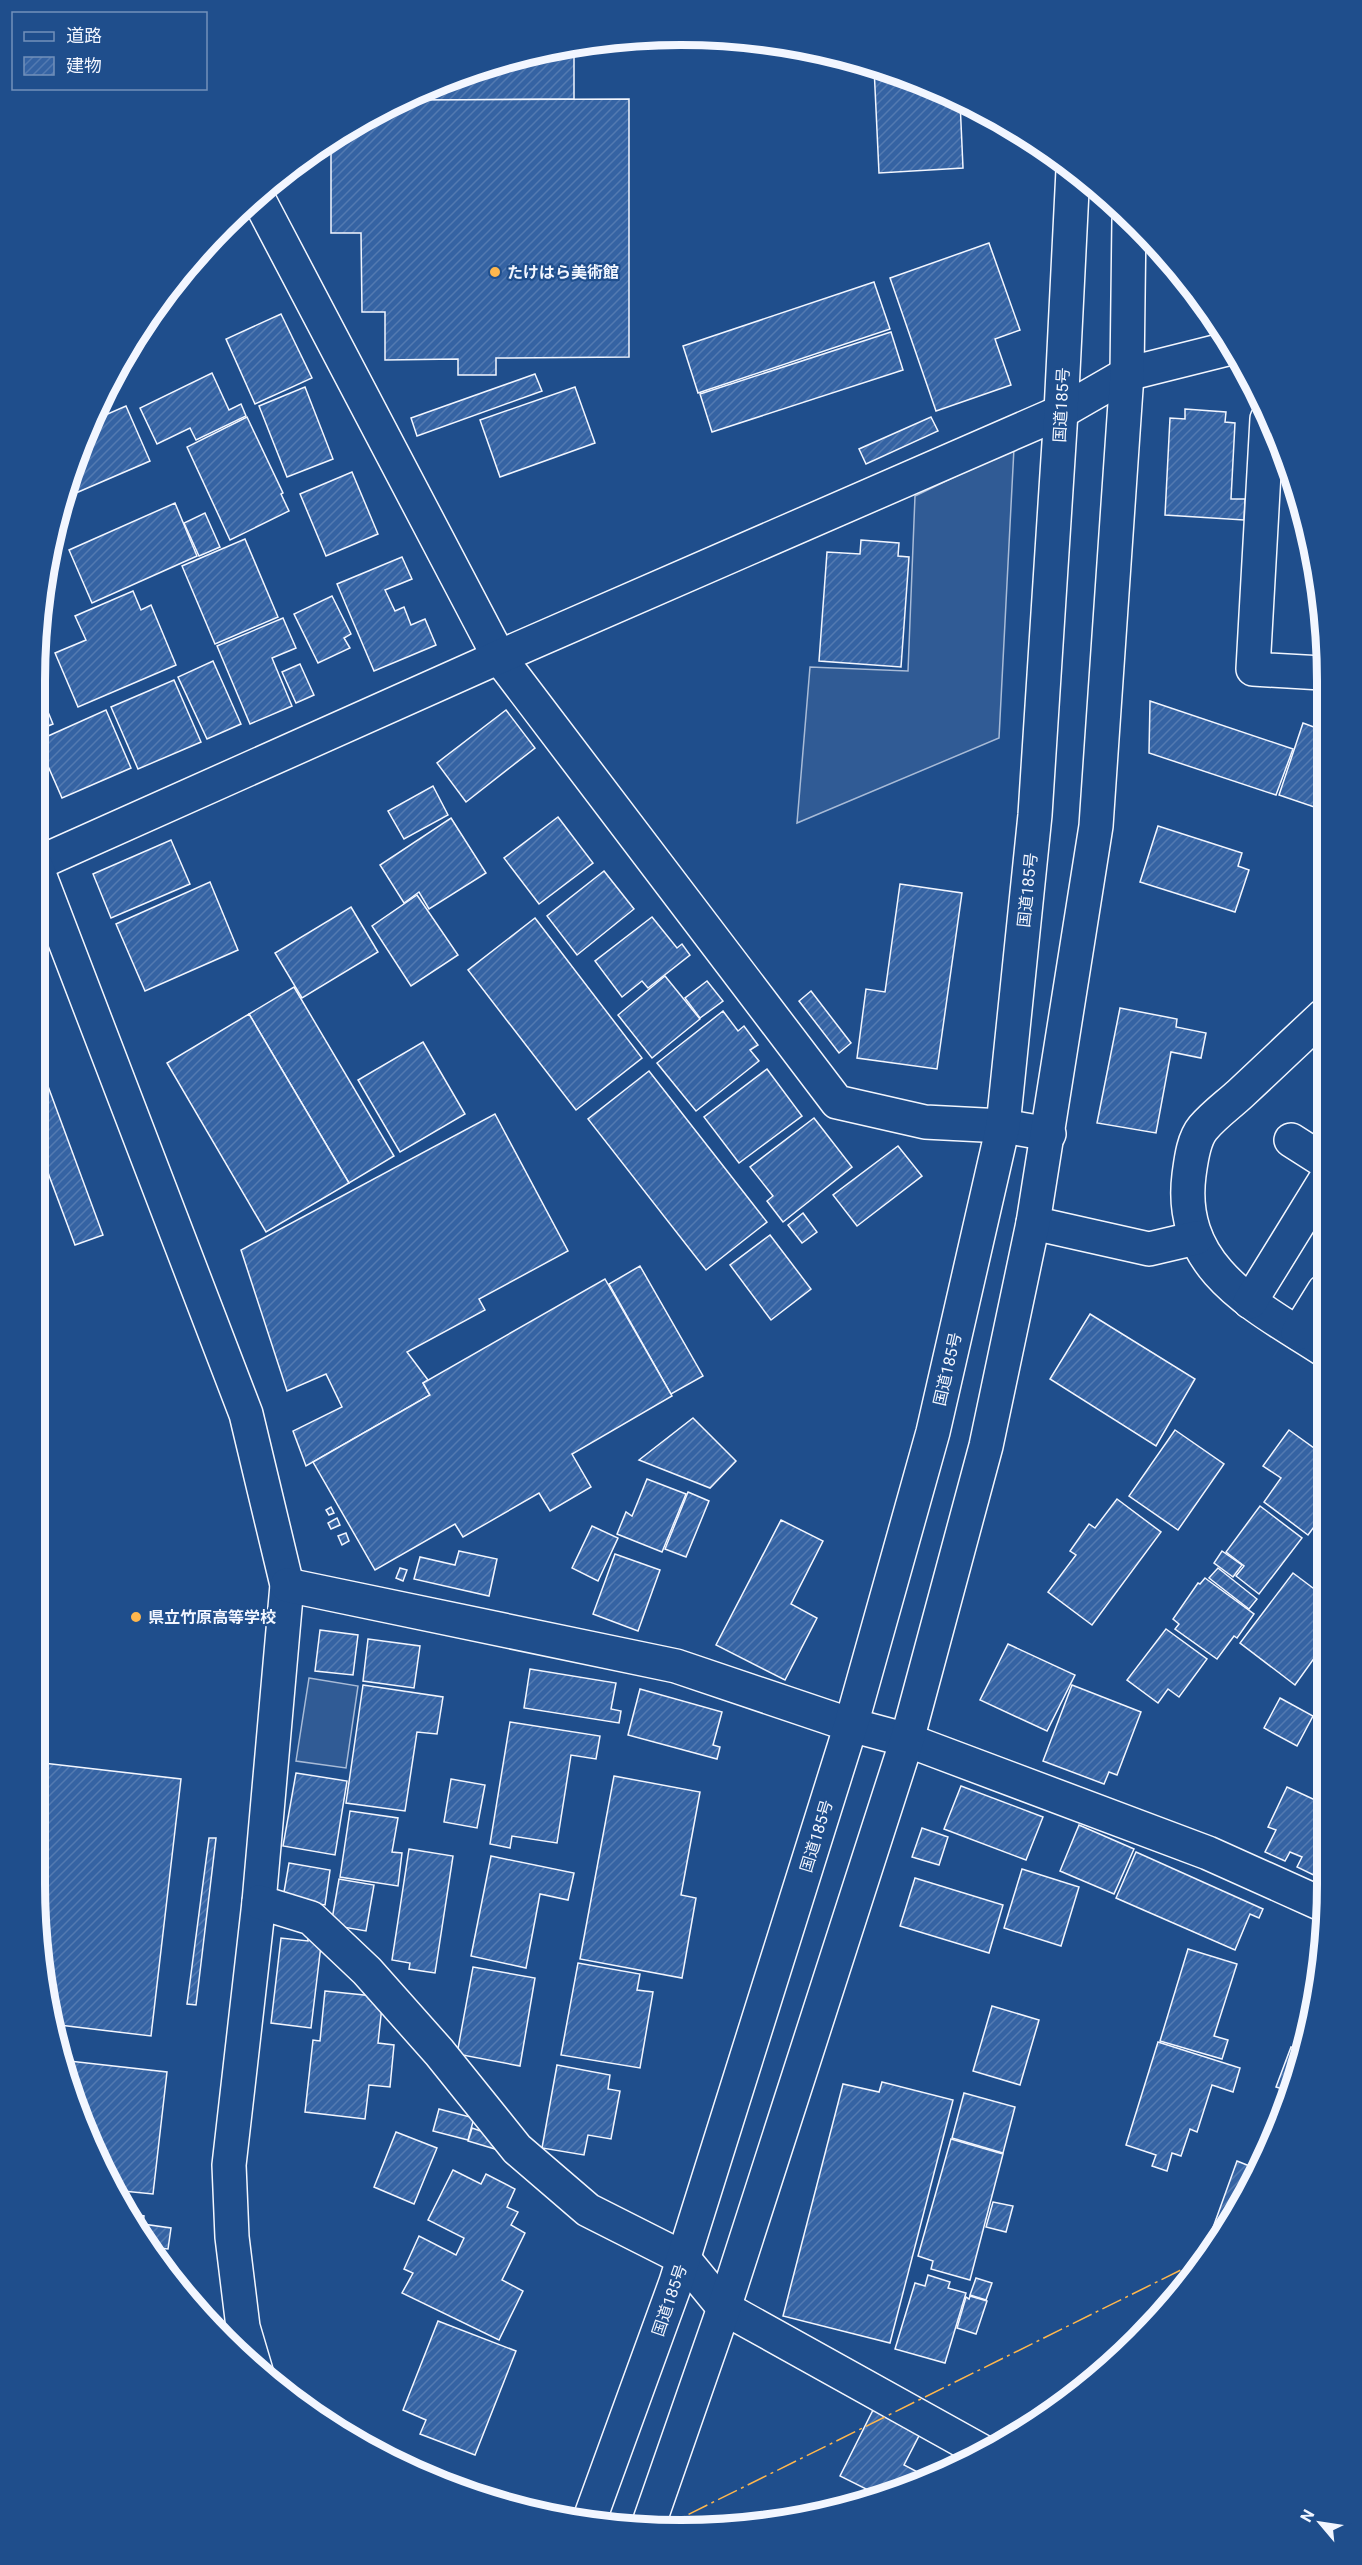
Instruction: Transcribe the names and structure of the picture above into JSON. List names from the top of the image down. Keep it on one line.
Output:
{"streets":{"main road":["国道185号"]},"places":["たけはら美術館","県立竹原高等学校"],"legend":["道路","建物"],"north":"top left"}
